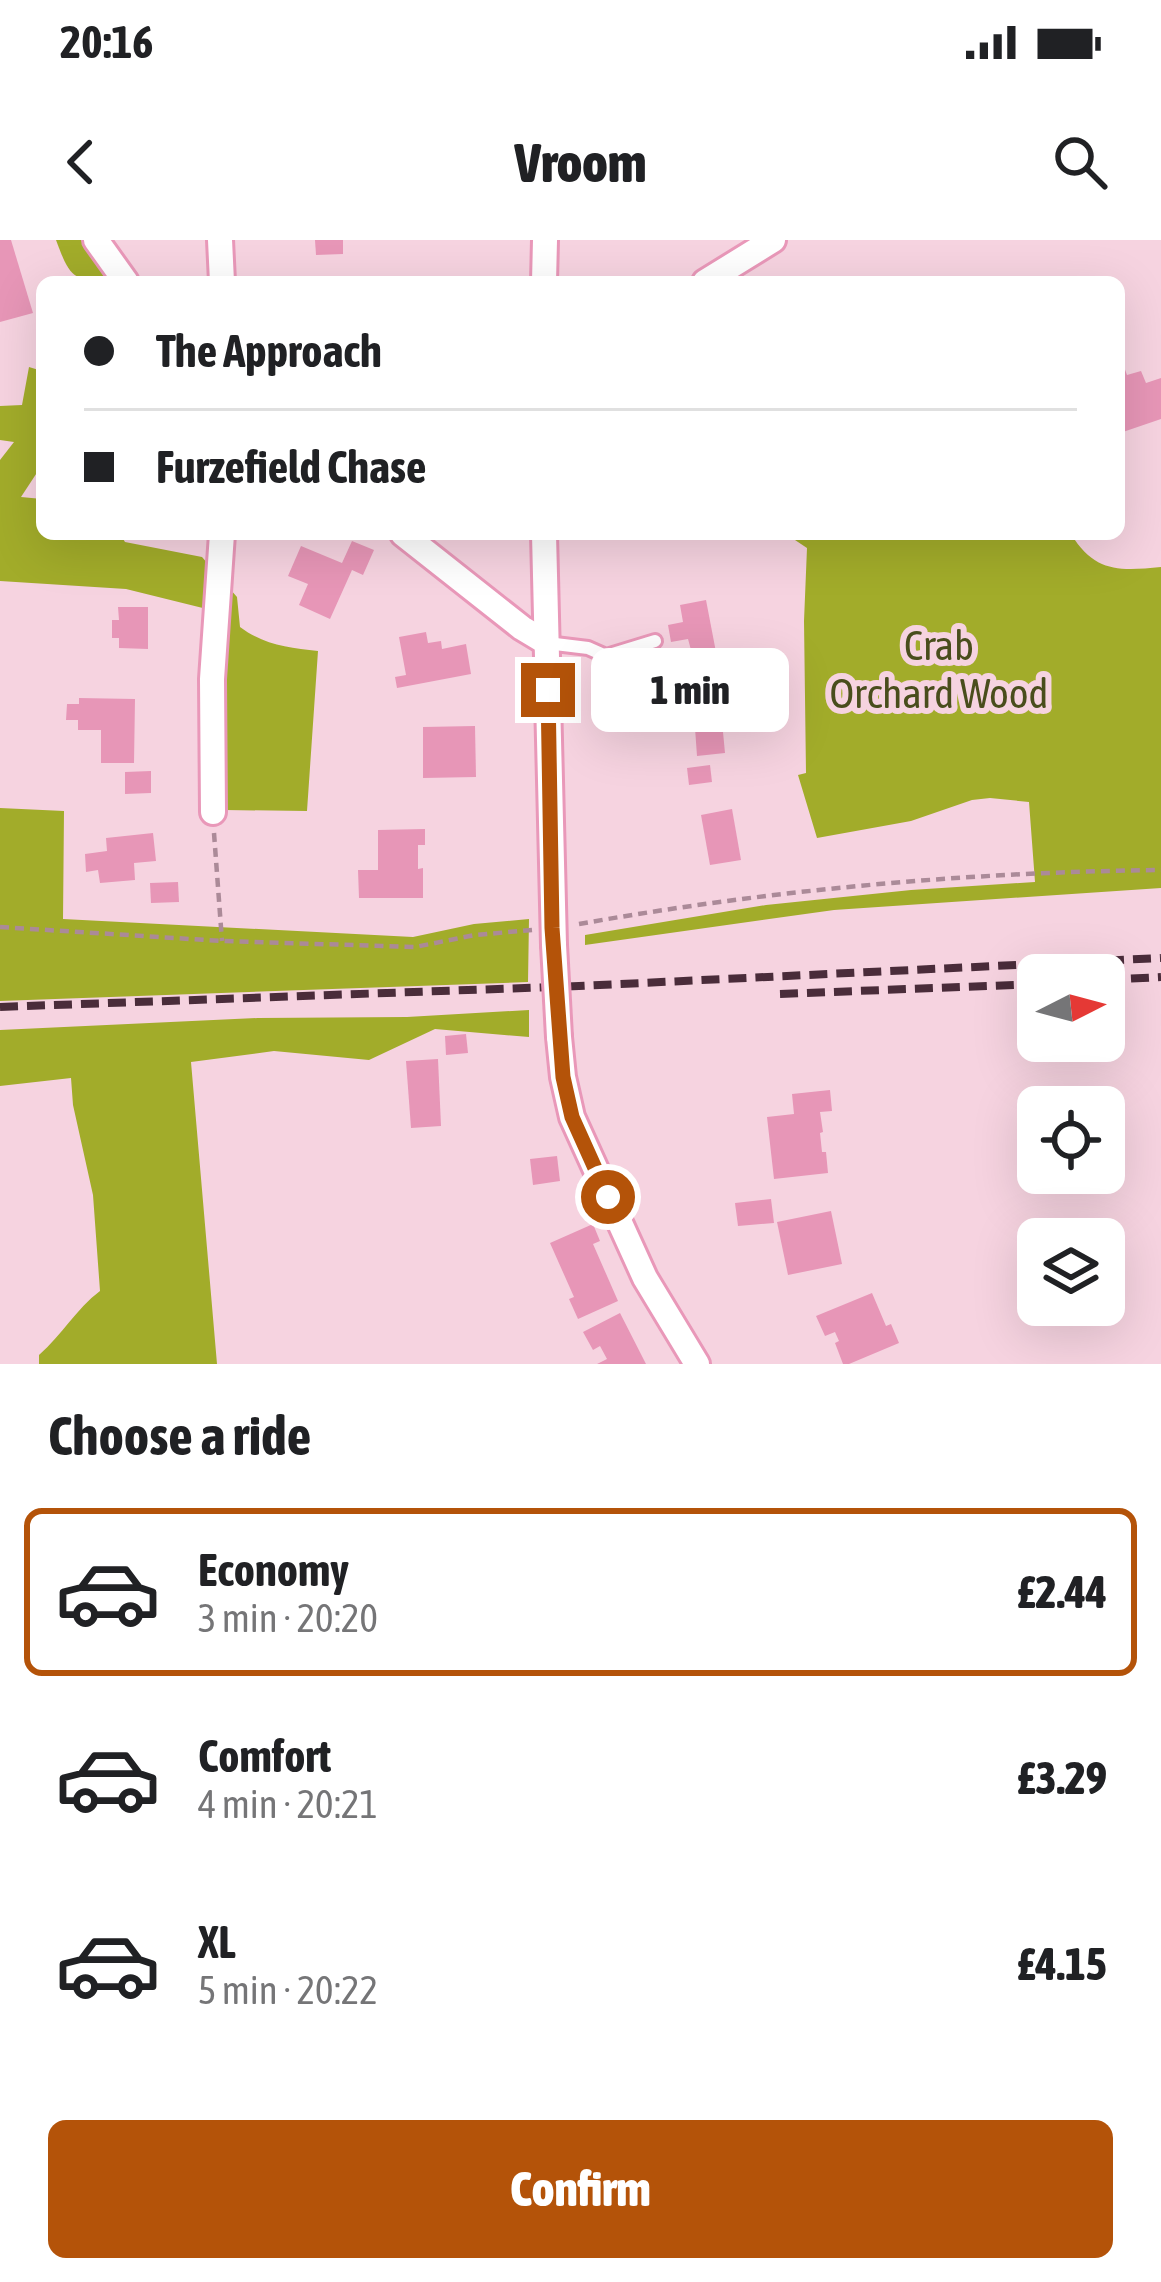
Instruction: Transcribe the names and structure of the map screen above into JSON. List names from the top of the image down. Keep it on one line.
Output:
{"parks":["Crab Orchard Wood"],"north":"right","page":{"status":"20:16","header":"Vroom","banner":["The Approach","Furzefield Chase"],"bubble":"1 min","heading":"Choose a ride","list":[{"name":"Economy","note":"3 min · 20:20","value":"£2.44"},{"name":"Comfort","note":"4 min · 20:21","value":"£3.29"},{"name":"XL","note":"5 min · 20:22","value":"£4.15"}],"buttons":"Confirm"}}
